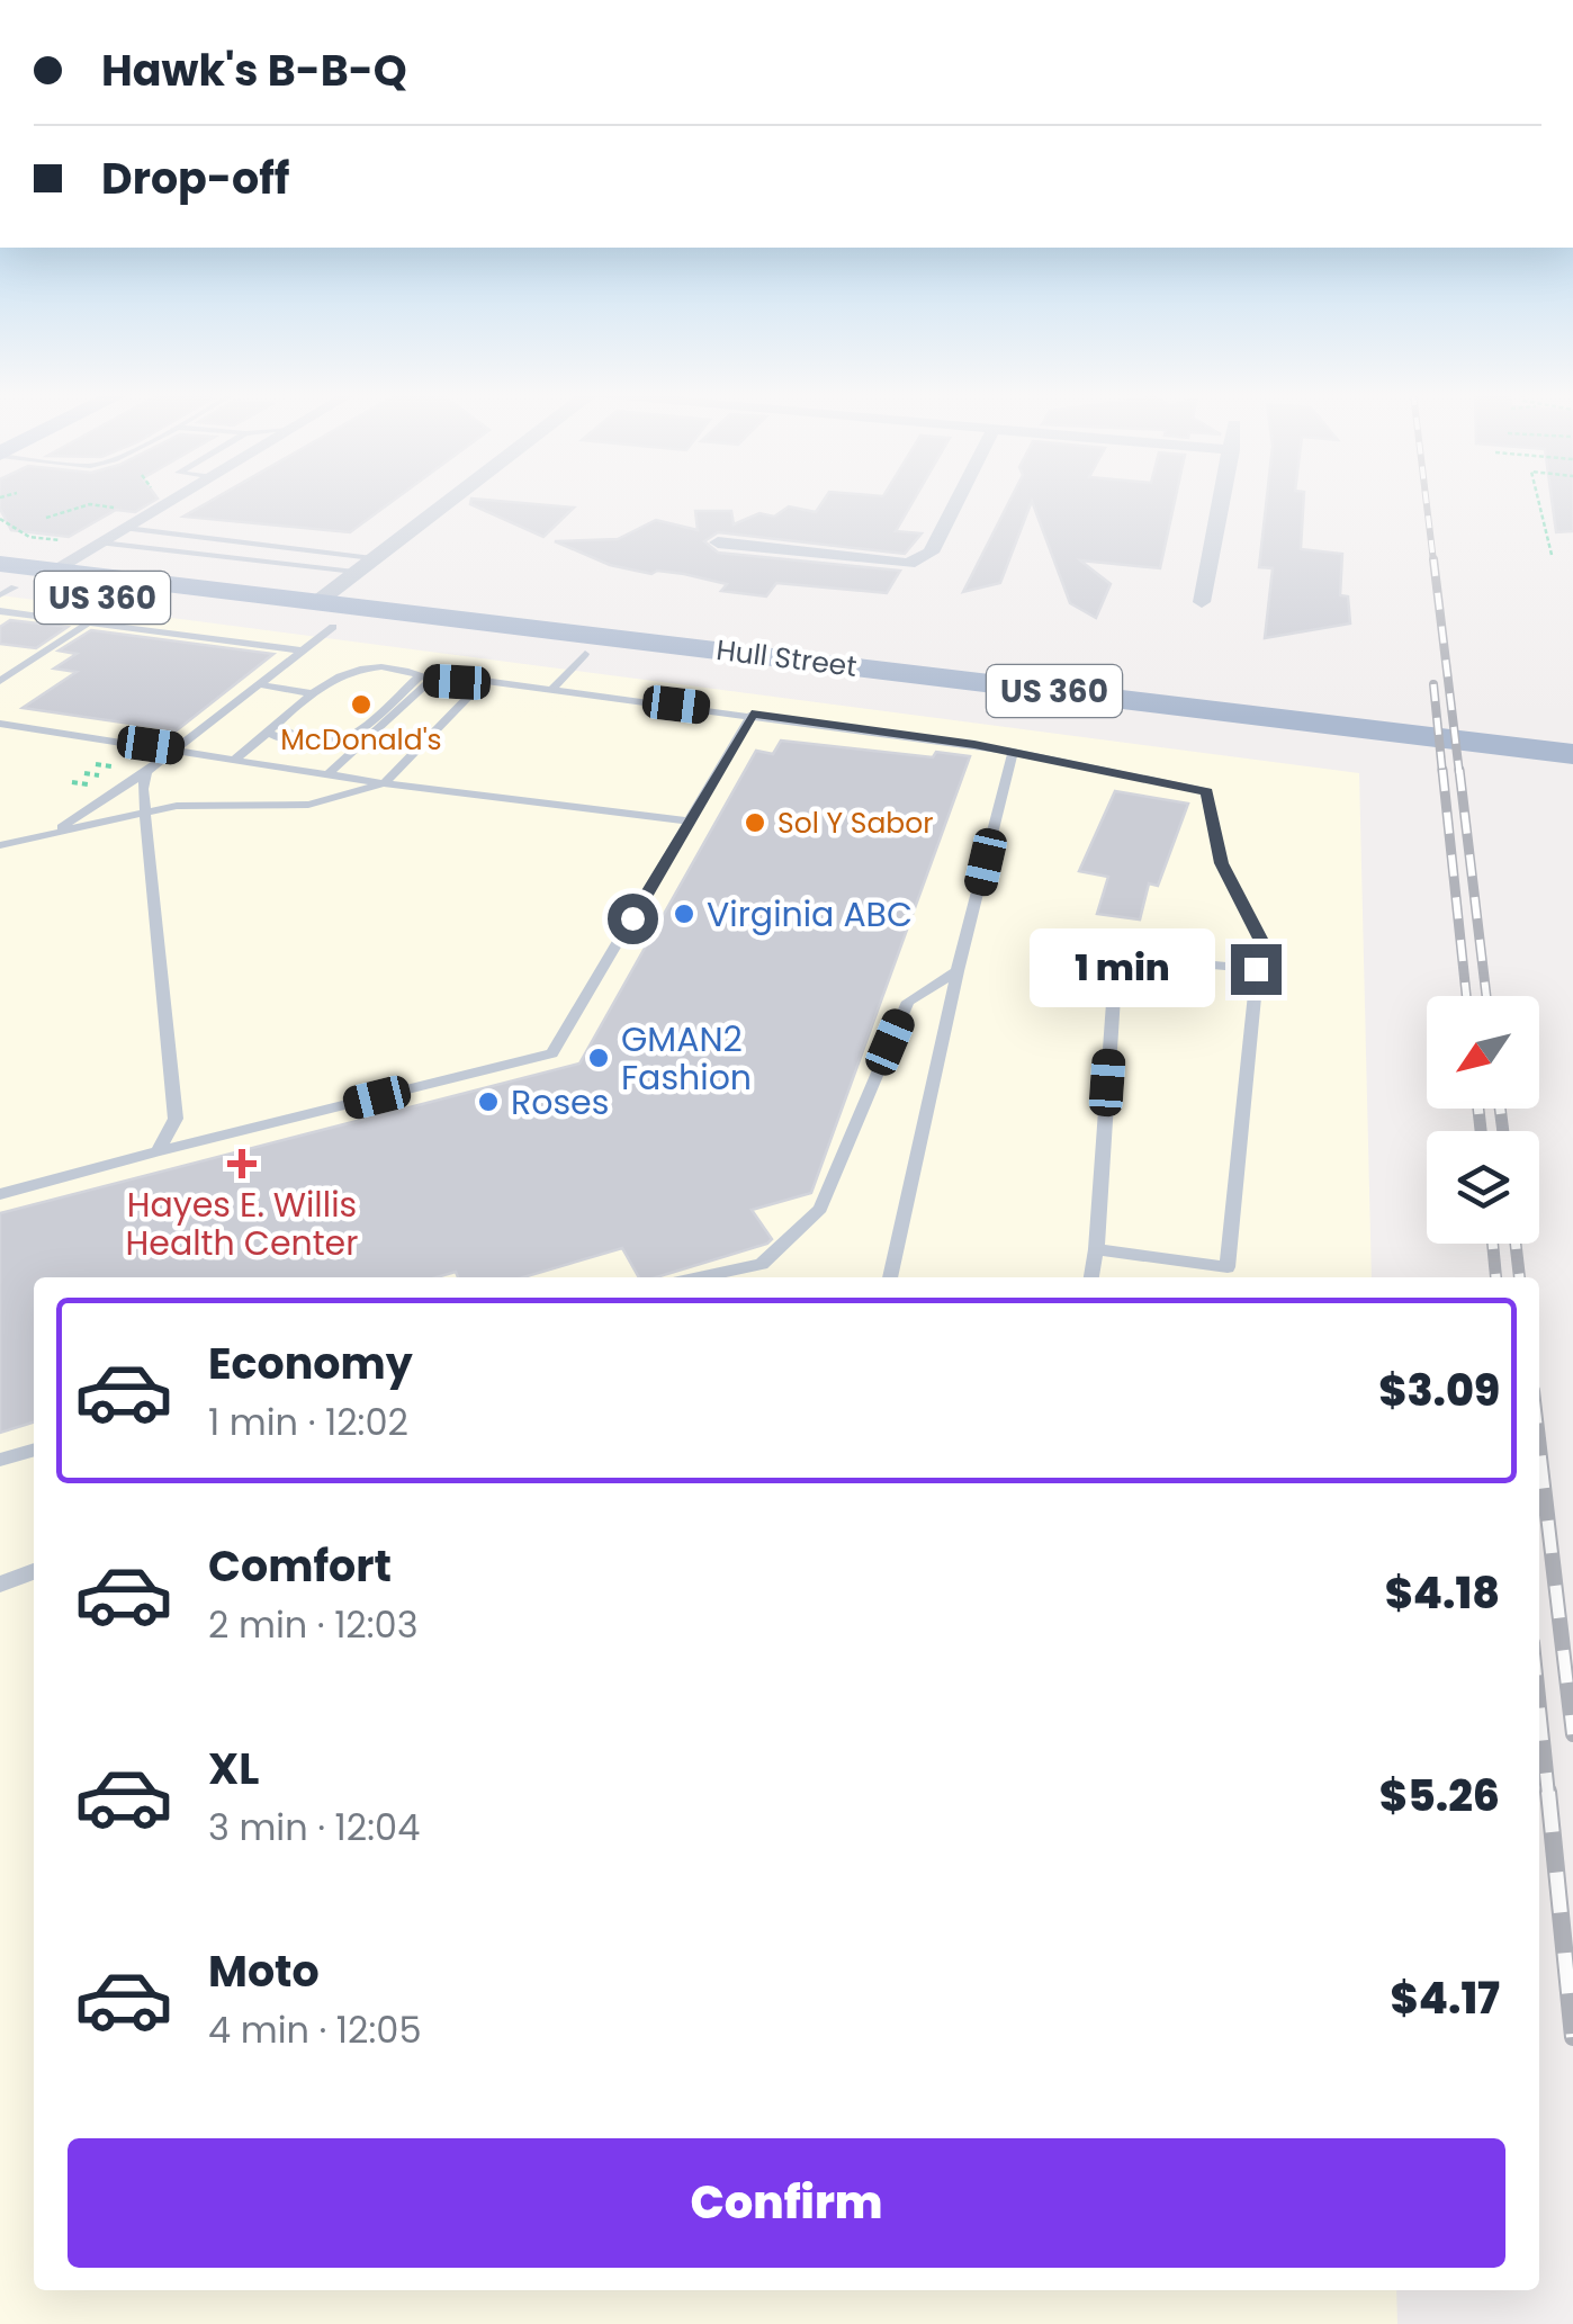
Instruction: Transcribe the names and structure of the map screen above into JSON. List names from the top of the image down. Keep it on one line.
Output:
{"streets":{"main road":["US 360","Hull Street"]},"places":{"other":["McDonald's","Sol Y Sabor","Virginia ABC","GMAN2 Fashion","Roses"],"health":["Hayes E. Willis Health Center"]},"north":"bottom left","page":{"banner":["Hawk's B-B-Q","Drop-off"],"bubble":"1 min","list":[{"name":"Economy","note":"1 min · 12:02","value":"$3.09"},{"name":"Comfort","note":"2 min · 12:03","value":"$4.18"},{"name":"XL","note":"3 min · 12:04","value":"$5.26"},{"name":"Moto","note":"4 min · 12:05","value":"$4.17"}],"buttons":"Confirm"}}
